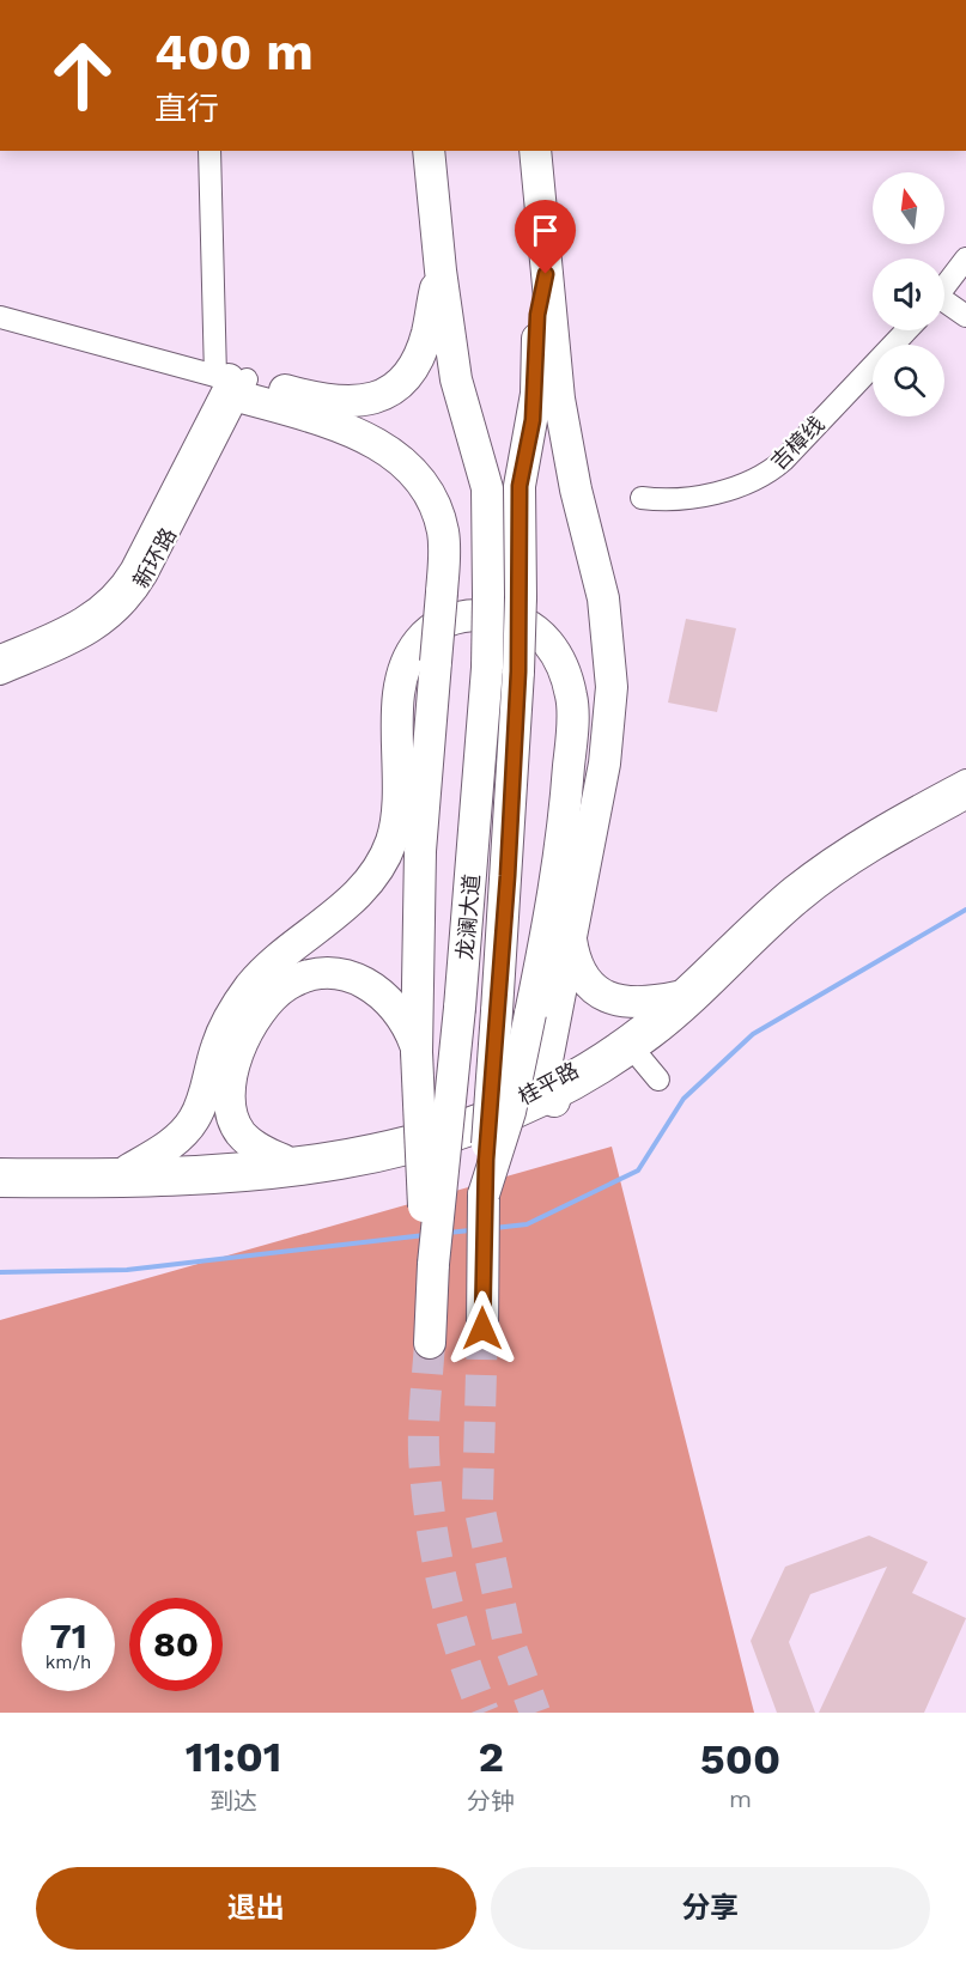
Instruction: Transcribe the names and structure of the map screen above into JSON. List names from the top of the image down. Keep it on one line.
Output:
{"streets":{"highway":["龙澜大道"],"street":["吉樟线","新环路","桂平路"]},"north":"top","page":{"turn":["400 m","直行"],"speed":"71 km/h","limit":"80","eta":["11:01","到达","2","分钟","500","m"],"buttons":["退出","分享"]}}
